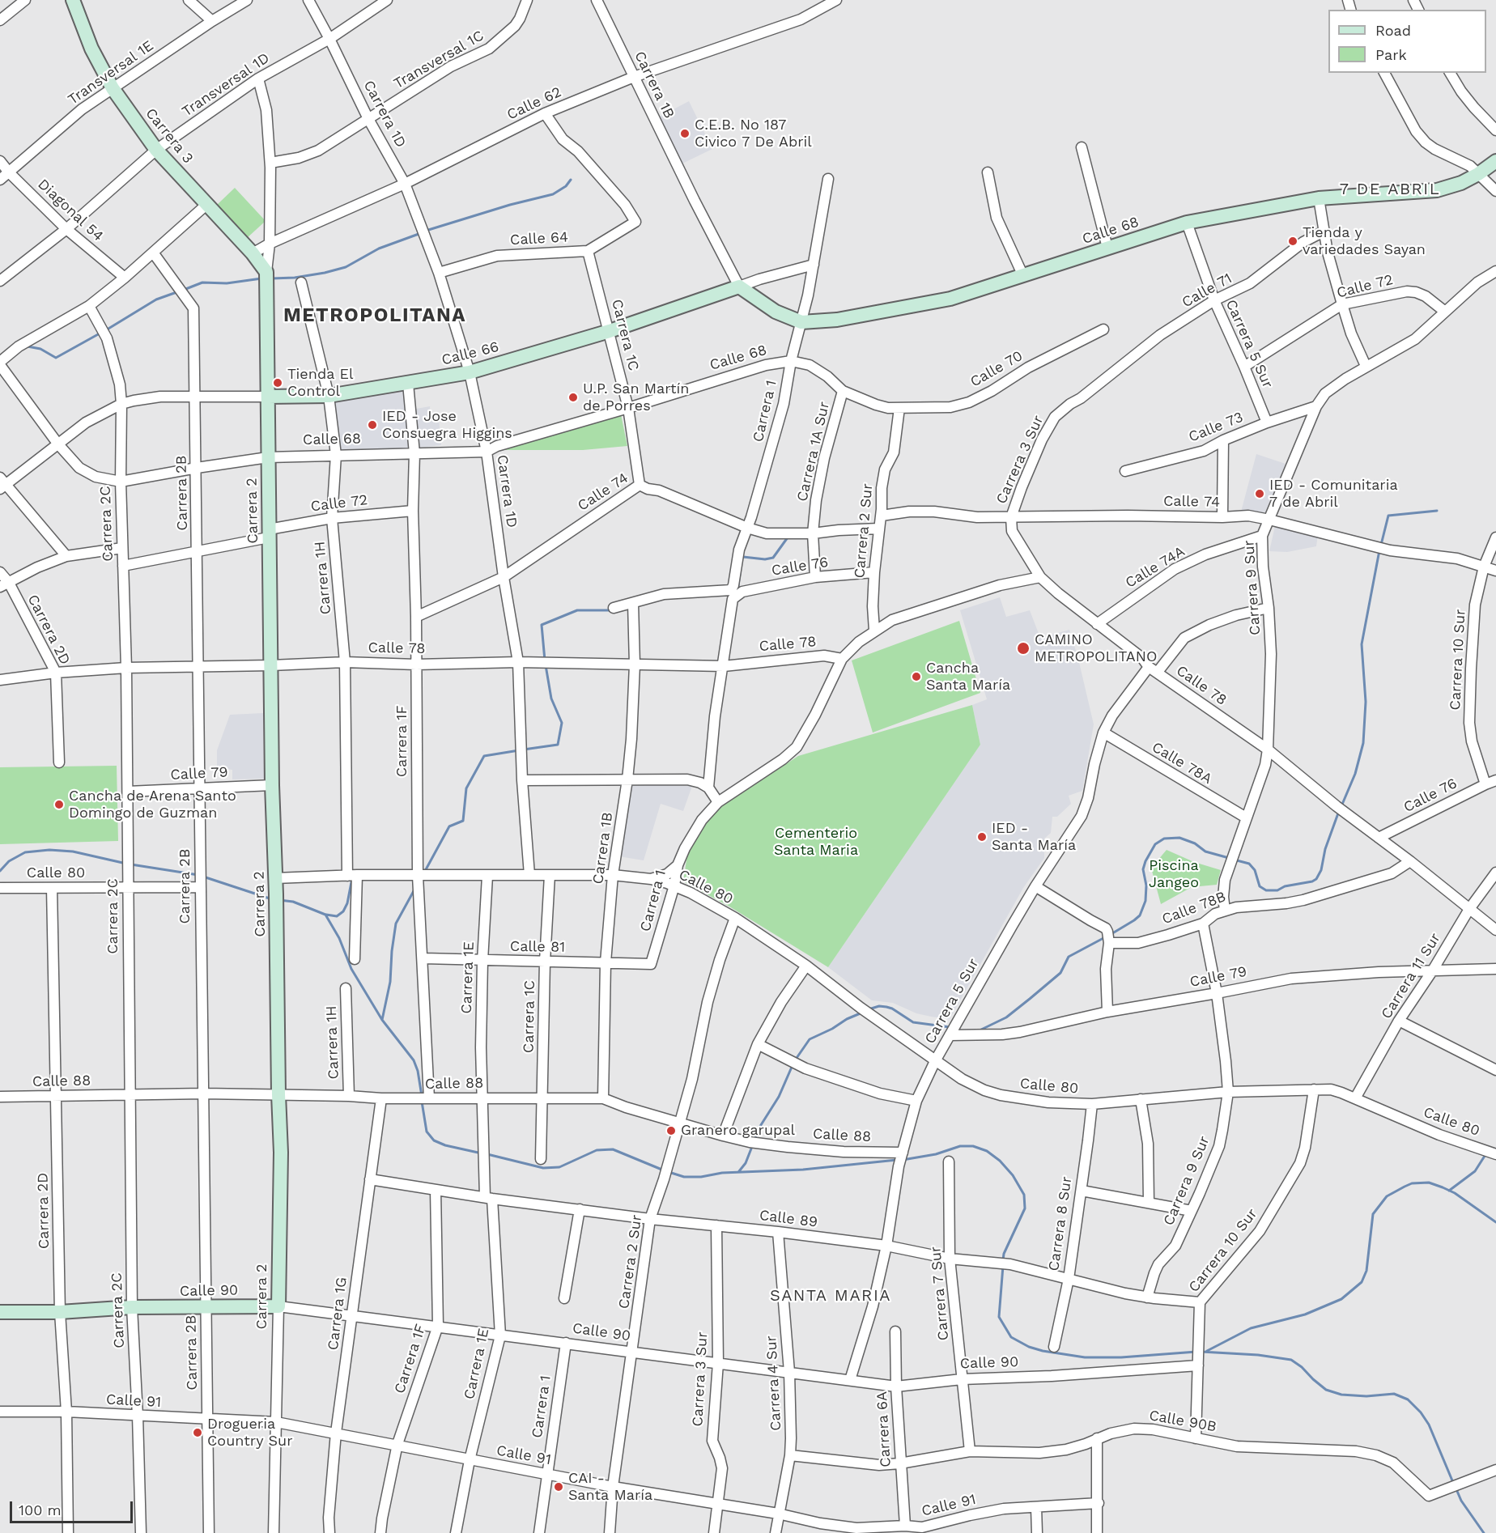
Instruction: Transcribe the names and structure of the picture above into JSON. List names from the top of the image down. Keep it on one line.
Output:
{"streets":{"street":["Transversal 1C","Transversal 1E","Transversal 1D","Carrera 1B","Calle 62","Carrera 1D","Carrera 3","Diagonal 54","Calle 68","Calle 64","Calle 72","Calle 71","Carrera 1C","Carrera 5 Sur","Calle 66","Calle 70","Carrera 1","Calle 73","Carrera 1A Sur","Carrera 3 Sur","Calle 74","Carrera 2B","Carrera 2","Carrera 2C","Carrera 2 Sur","Calle 76","Calle 74A","Carrera 1H","Carrera 9 Sur","Carrera 2D","Calle 78","Carrera 10 Sur","Carrera 1F","Calle 78A","Calle 79","Calle 80","Calle 78B","Calle 81","Carrera 11 Sur","Carrera 1E","Calle 88","Calle 89","Carrera 8 Sur","Calle 90","Carrera 7 Sur","Carrera 1G","Carrera 4 Sur","Calle 91","Calle 90B","Carrera 6A"]},"crossings":[["Transversal 1C","Carrera 1D"],["Transversal 1C","Carrera 2"],["Transversal 1E","Carrera 3"],["Transversal 1E","Diagonal 54"],["Transversal 1D","Carrera 1D"],["Transversal 1D","Carrera 3"],["Transversal 1D","Diagonal 54"],["Transversal 1D","Carrera 2"],["Carrera 1B","Calle 62"],["Carrera 1B","Calle 68"],["Carrera 1B","Calle 66"],["Carrera 1B","Calle 76"],["Carrera 1B","Calle 78"],["Carrera 1B","Calle 80"],["Carrera 1B","Calle 81"],["Carrera 1B","Calle 88"],["Calle 62","Carrera 1D"],["Calle 62","Carrera 3"],["Calle 62","Calle 64"],["Calle 62","Carrera 2"],["Carrera 1D","Calle 68"],["Carrera 1D","Calle 64"],["Carrera 1D","Calle 66"],["Carrera 1D","Calle 74"],["Carrera 1D","Calle 78"],["Carrera 1D","Calle 80"],["Carrera 3","Carrera 2"],["Calle 68","Carrera 1C"],["Calle 68","Carrera 5 Sur"],["Calle 68","Calle 66"],["Calle 68","Calle 70"],["Calle 68","Carrera 1"],["Calle 68","Carrera 1A Sur"],["Calle 68","Carrera 2B"],["Calle 68","Carrera 2"],["Calle 68","Carrera 2C"],["Calle 68","Carrera 1H"],["Calle 68","Carrera 1F"],["Calle 64","Carrera 1C"],["Calle 72","Carrera 5 Sur"],["Calle 72","Carrera 2B"],["Calle 72","Carrera 2"],["Calle 72","Carrera 2C"],["Calle 72","Carrera 1H"],["Calle 72","Carrera 9 Sur"],["Calle 72","Carrera 1F"],["Calle 71","Carrera 5 Sur"],["Calle 71","Carrera 3 Sur"],["Carrera 1C","Calle 66"],["Carrera 1C","Calle 74"],["Carrera 1C","Calle 80"],["Carrera 1C","Calle 81"],["Carrera 1C","Calle 88"],["Carrera 5 Sur","Calle 73"],["Carrera 5 Sur","Carrera 9 Sur"],["Carrera 5 Sur","Calle 78"],["Carrera 5 Sur","Calle 78A"],["Carrera 5 Sur","Calle 79"],["Carrera 5 Sur","Calle 80"],["Carrera 5 Sur","Calle 88"],["Carrera 5 Sur","Calle 89"],["Carrera 5 Sur","Calle 90"],["Calle 66","Carrera 1"],["Calle 66","Carrera 2B"],["Calle 66","Carrera 2"],["Calle 66","Carrera 2C"],["Calle 66","Carrera 1H"],["Calle 66","Carrera 1F"],["Calle 70","Carrera 1A Sur"],["Calle 70","Carrera 2 Sur"],["Carrera 1","Calle 74"],["Carrera 1","Calle 76"],["Carrera 1","Calle 78"],["Carrera 1","Calle 80"],["Carrera 1","Calle 81"],["Carrera 1","Calle 90"],["Carrera 1","Calle 91"],["Calle 73","Carrera 9 Sur"],["Carrera 1A Sur","Calle 74"],["Carrera 1A Sur","Calle 76"],["Carrera 3 Sur","Calle 74"],["Carrera 3 Sur","Calle 89"],["Carrera 3 Sur","Calle 90"],["Carrera 3 Sur","Calle 91"],["Calle 74","Carrera 2 Sur"],["Calle 74","Carrera 9 Sur"],["Calle 74","Carrera 10 Sur"],["Calle 74","Carrera 1F"],["Carrera 2B","Calle 78"],["Carrera 2B","Calle 79"],["Carrera 2B","Calle 80"],["Carrera 2B","Calle 88"],["Carrera 2B","Calle 90"],["Carrera 2B","Calle 91"],["Carrera 2","Calle 78"],["Carrera 2","Calle 79"],["Carrera 2","Calle 80"],["Carrera 2","Calle 88"],["Carrera 2","Calle 90"],["Carrera 2","Calle 91"],["Carrera 2C","Calle 78"],["Carrera 2C","Calle 79"],["Carrera 2C","Calle 80"],["Carrera 2C","Calle 88"],["Carrera 2C","Calle 90"],["Carrera 2C","Calle 91"],["Carrera 2 Sur","Calle 76"],["Carrera 2 Sur","Calle 80"],["Carrera 2 Sur","Calle 88"],["Carrera 2 Sur","Calle 89"],["Carrera 2 Sur","Calle 90"],["Carrera 2 Sur","Calle 91"],["Calle 76","Calle 78"],["Calle 76","Carrera 10 Sur"],["Calle 74A","Carrera 9 Sur"],["Calle 74A","Calle 78"],["Carrera 1H","Calle 78"],["Carrera 1H","Calle 80"],["Carrera 1H","Calle 88"],["Carrera 9 Sur","Calle 78"],["Carrera 9 Sur","Calle 78A"],["Carrera 9 Sur","Calle 79"],["Carrera 9 Sur","Calle 80"],["Carrera 9 Sur","Calle 78B"],["Carrera 9 Sur","Calle 89"],["Carrera 2D","Calle 78"],["Carrera 2D","Calle 80"],["Carrera 2D","Calle 88"],["Carrera 2D","Calle 90"],["Carrera 2D","Calle 91"],["Calle 78","Carrera 1F"],["Calle 78","Calle 78B"],["Calle 78","Carrera 11 Sur"],["Carrera 10 Sur","Calle 80"],["Carrera 10 Sur","Calle 89"],["Carrera 10 Sur","Calle 90"],["Carrera 10 Sur","Calle 90B"],["Carrera 1F","Calle 80"],["Carrera 1F","Calle 81"],["Carrera 1F","Calle 88"],["Carrera 1F","Calle 89"],["Carrera 1F","Calle 90"],["Carrera 1F","Calle 91"],["Calle 79","Carrera 11 Sur"],["Calle 80","Carrera 11 Sur"],["Calle 80","Carrera 1E"],["Calle 80","Carrera 8 Sur"],["Calle 81","Carrera 1E"],["Carrera 1E","Calle 88"],["Carrera 1E","Calle 89"],["Carrera 1E","Calle 90"],["Carrera 1E","Calle 91"],["Calle 88","Carrera 1G"],["Calle 89","Carrera 8 Sur"],["Calle 89","Carrera 7 Sur"],["Calle 89","Carrera 1G"],["Calle 89","Carrera 4 Sur"],["Calle 90","Carrera 7 Sur"],["Calle 90","Carrera 1G"],["Calle 90","Carrera 4 Sur"],["Calle 90","Carrera 6A"],["Carrera 7 Sur","Calle 90B"],["Carrera 1G","Calle 91"],["Carrera 4 Sur","Calle 91"],["Carrera 4 Sur","Calle 90B"],["Calle 91","Carrera 6A"],["Calle 90B","Carrera 6A"]],"districts":["7 DE ABRIL","METROPOLITANA","SANTA MARIA"],"parks":["Cementerio Santa Maria","Piscina Jangeo"],"places":["C.E.B. No 187 Civico 7 De Abril","Tienda y variedades Sayan","Tienda El Control","U.P. San Martín de Porres","IED - Jose Consuegra Higgins","IED - Comunitaria 7 de Abril","CAMINO METROPOLITANO","Cancha Santa María","Cancha de Arena Santo Domingo de Guzman","IED - Santa María","Granero garupal","Drogueria Country Sur","CAI - Santa María"],"legend":["Road","Park"],"scale_bar":"100 m"}
